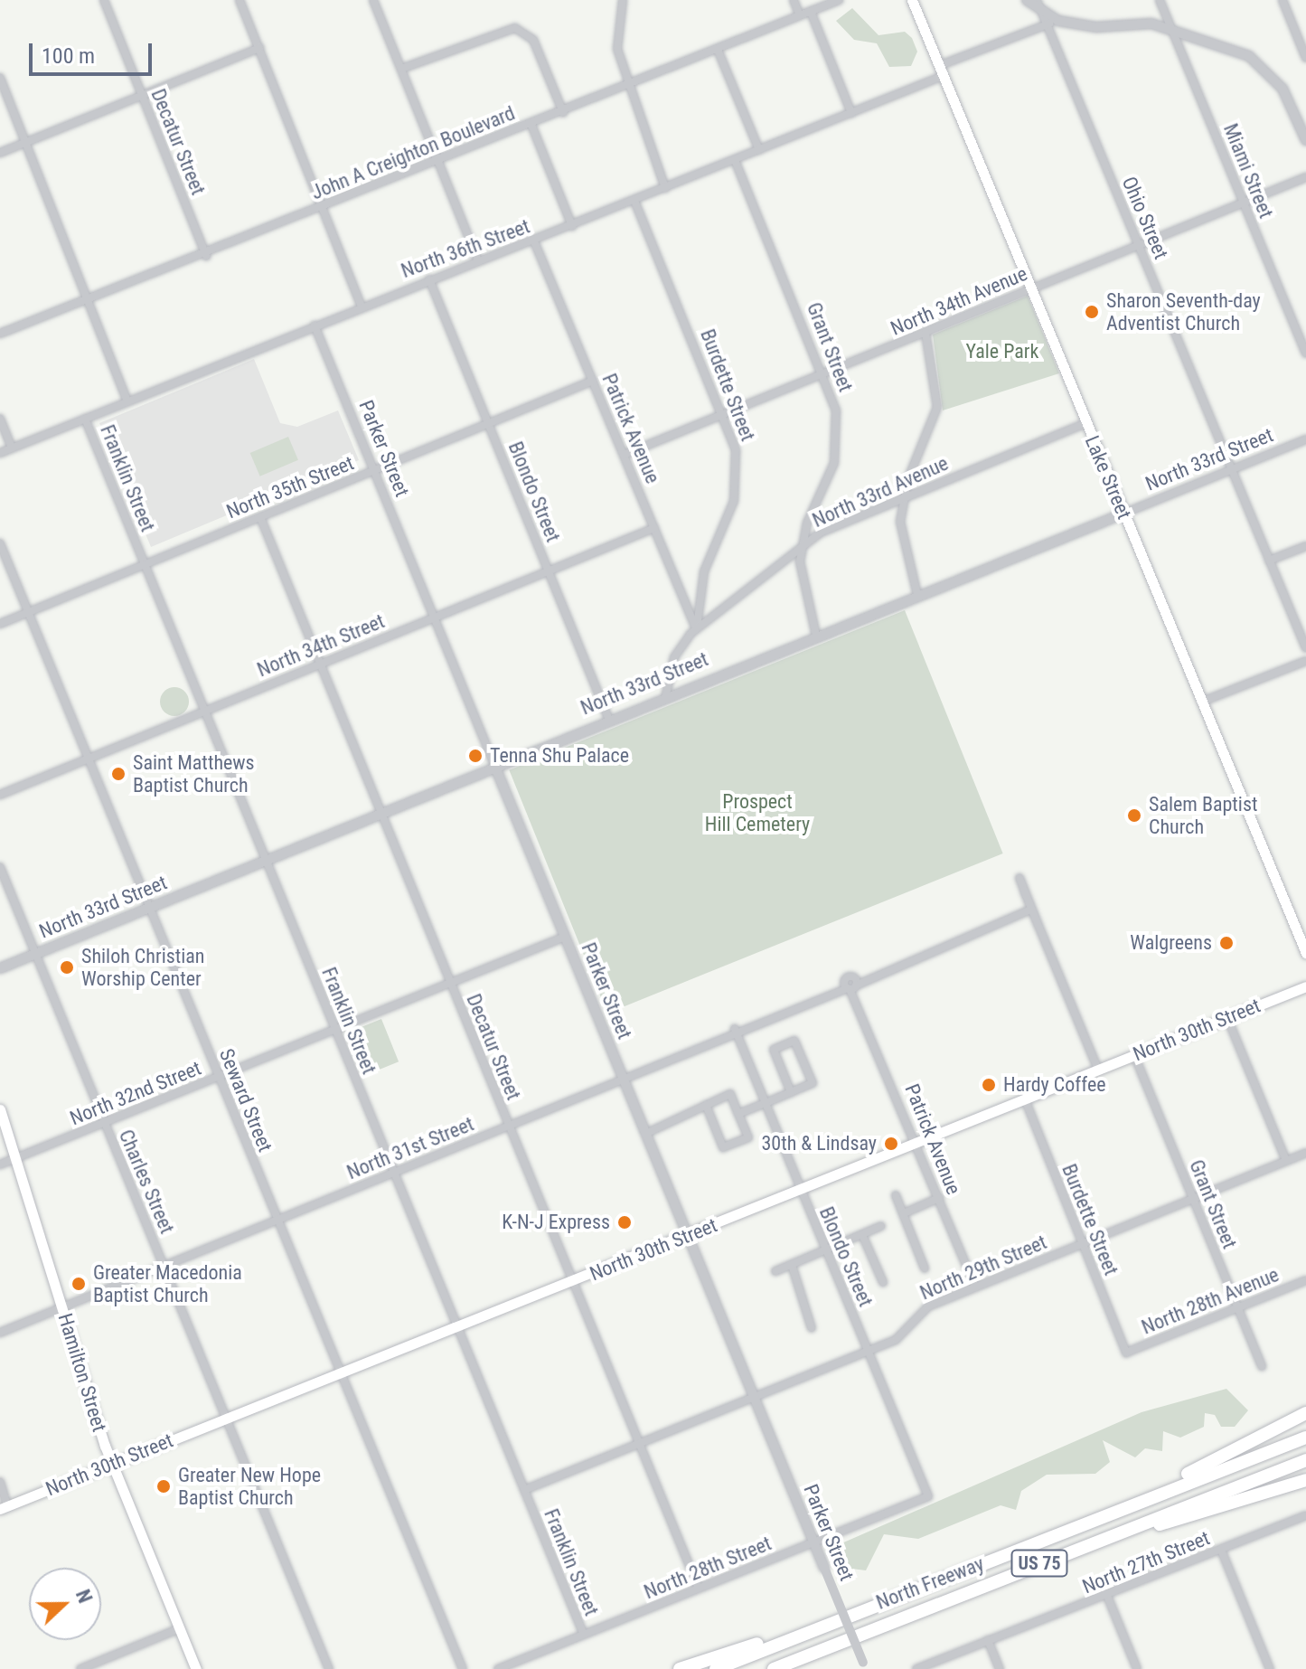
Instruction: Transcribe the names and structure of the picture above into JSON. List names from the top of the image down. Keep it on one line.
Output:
{"streets":{"highway":["US 75","North Freeway"],"main road":["Lake Street","North 30th Street","Hamilton Street"],"street":["Decatur Street","John A Creighton Boulevard","Miami Street","Ohio Street","North 36th Street","North 34th Avenue","Grant Street","Burdette Street","Patrick Avenue","Parker Street","North 33rd Street","Franklin Street","North 35th Street","Blondo Street","North 33rd Avenue","North 34th Street","North 32nd Street","Seward Street","North 31st Street","Charles Street","North 29th Street","North 28th Avenue","North 27th Street","North 28th Street"]},"crossings":[["Decatur Street","John A Creighton Boulevard"],["Decatur Street","North 33rd Street"],["Decatur Street","North 35th Street"],["Decatur Street","North 34th Street"],["Decatur Street","North 30th Street"],["Decatur Street","North 32nd Street"],["Decatur Street","North 31st Street"],["Decatur Street","North 29th Street"],["Decatur Street","North 28th Street"],["John A Creighton Boulevard","Franklin Street"],["Miami Street","North 34th Avenue"],["Ohio Street","North 36th Street"],["Ohio Street","North 34th Avenue"],["Ohio Street","North 33rd Street"],["North 36th Street","Grant Street"],["North 36th Street","Burdette Street"],["North 36th Street","Patrick Avenue"],["North 36th Street","Parker Street"],["North 36th Street","Lake Street"],["North 36th Street","Franklin Street"],["North 36th Street","Blondo Street"],["North 34th Avenue","Grant Street"],["North 34th Avenue","Burdette Street"],["North 34th Avenue","Patrick Avenue"],["North 34th Avenue","Lake Street"],["Grant Street","North 33rd Street"],["Grant Street","North 33rd Avenue"],["Grant Street","North 30th Street"],["Grant Street","North 29th Street"],["Grant Street","North 28th Avenue"],["Burdette Street","Patrick Avenue"],["Burdette Street","North 33rd Avenue"],["Burdette Street","North 30th Street"],["Burdette Street","North 29th Street"],["Burdette Street","North 28th Avenue"],["Patrick Avenue","North 35th Street"],["Patrick Avenue","North 33rd Avenue"],["Patrick Avenue","North 34th Street"],["Patrick Avenue","North 30th Street"],["Patrick Avenue","North 31st Street"],["Patrick Avenue","North 29th Street"],["Parker Street","North 33rd Street"],["Parker Street","North 35th Street"],["Parker Street","North 34th Street"],["Parker Street","North 30th Street"],["Parker Street","North 32nd Street"],["Parker Street","North 31st Street"],["Parker Street","North 29th Street"],["Parker Street","North 28th Street"],["North 33rd Street","Lake Street"],["North 33rd Street","Franklin Street"],["North 33rd Street","Blondo Street"],["North 33rd Street","North 33rd Avenue"],["North 33rd Street","Seward Street"],["North 33rd Street","Charles Street"],["Lake Street","North 33rd Avenue"],["Franklin Street","North 35th Street"],["Franklin Street","North 34th Street"],["Franklin Street","North 30th Street"],["Franklin Street","North 32nd Street"],["Franklin Street","North 31st Street"],["Franklin Street","North 29th Street"],["Franklin Street","North 28th Street"],["North 35th Street","Blondo Street"],["North 35th Street","Seward Street"],["Blondo Street","North 34th Street"],["Blondo Street","North 30th Street"],["Blondo Street","North 31st Street"],["Blondo Street","North 29th Street"],["Blondo Street","North 28th Street"],["North 34th Street","Seward Street"],["North 30th Street","Seward Street"],["North 30th Street","Charles Street"],["North 30th Street","Hamilton Street"],["North 32nd Street","Seward Street"],["North 32nd Street","Charles Street"],["North 32nd Street","Hamilton Street"],["Seward Street","North 31st Street"],["North 31st Street","Charles Street"],["North 31st Street","Hamilton Street"]],"parks":["Yale Park","Prospect Hill Cemetery"],"places":["Sharon Seventh-day Adventist Church","Tenna Shu Palace","Saint Matthews Baptist Church","Salem Baptist Church","Walgreens","Shiloh Christian Worship Center","Hardy Coffee","30th & Lindsay","K-N-J Express","Greater Macedonia Baptist Church","Greater New Hope Baptist Church"],"scale_bar":"100 m","north":"right"}
